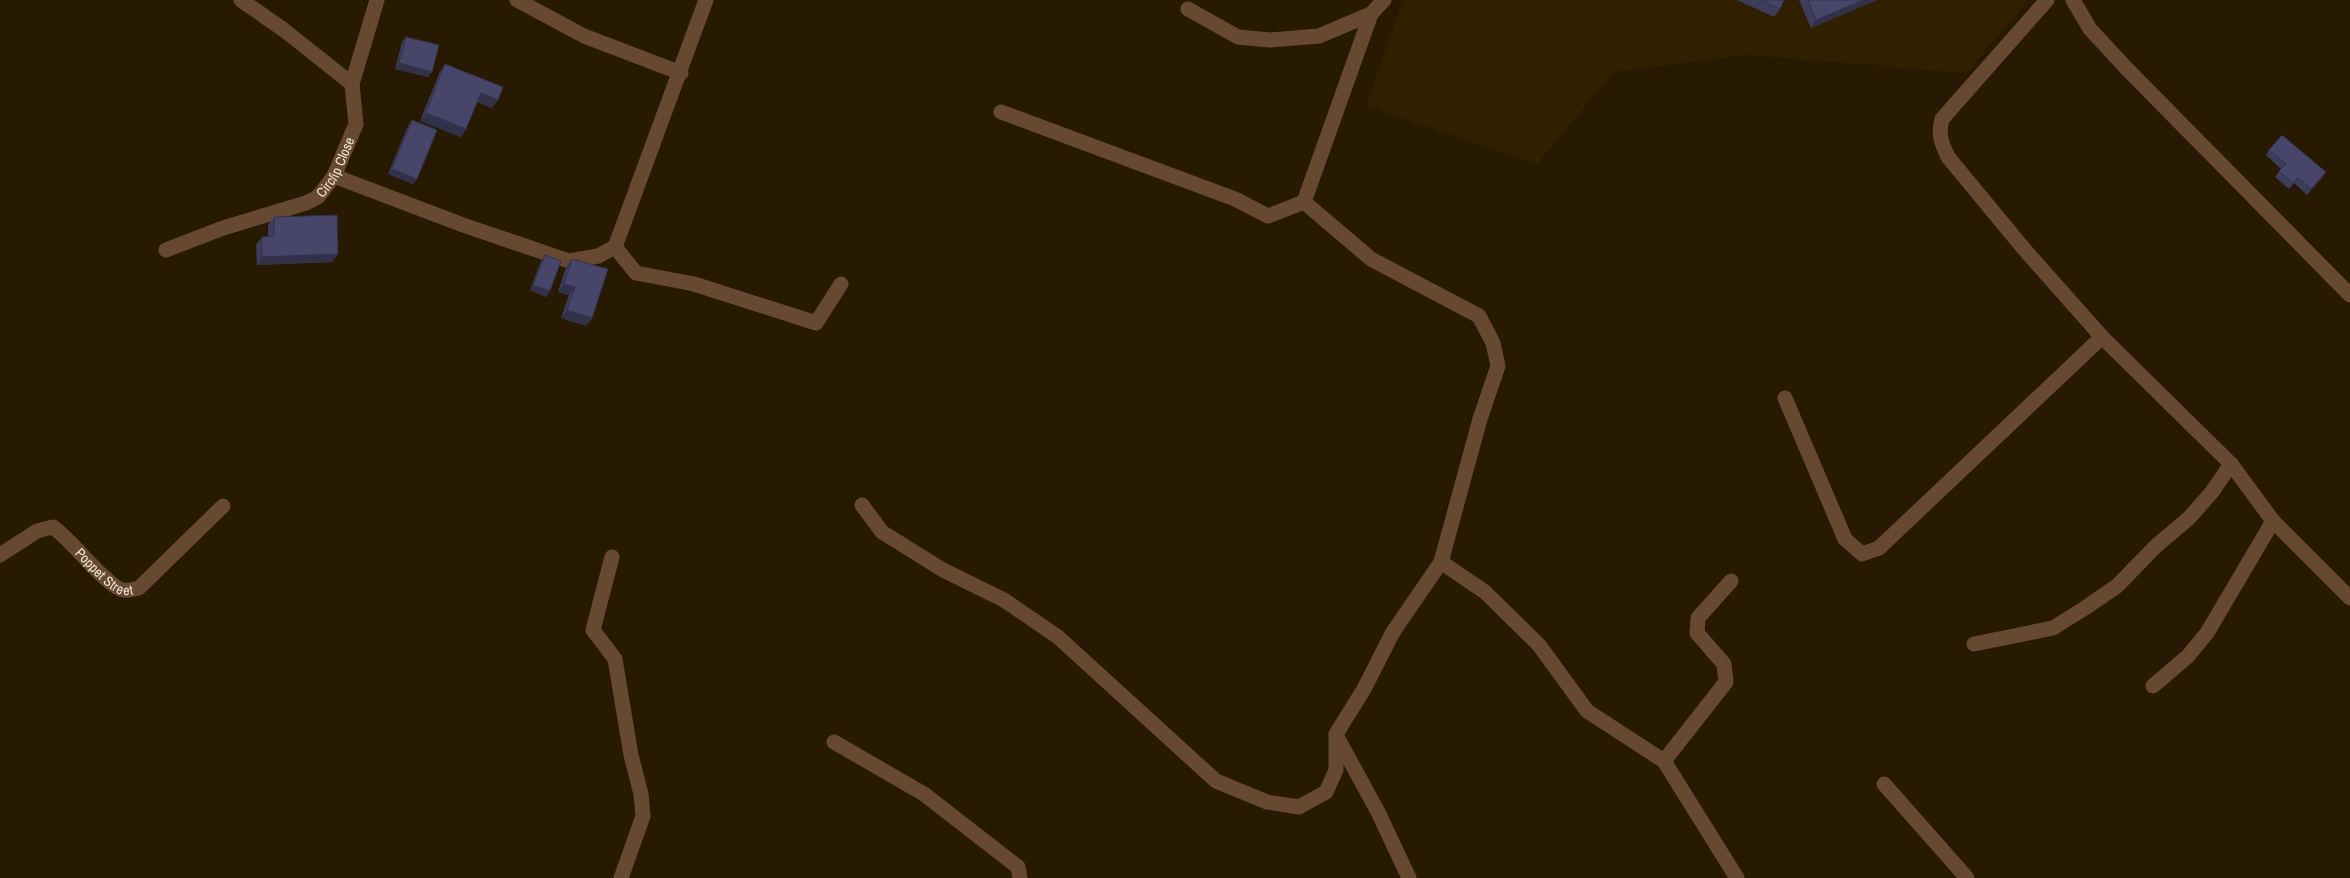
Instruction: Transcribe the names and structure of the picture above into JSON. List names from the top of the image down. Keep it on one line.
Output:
{"streets":{"street":["Circlip Close","Poppet Street"]}}
